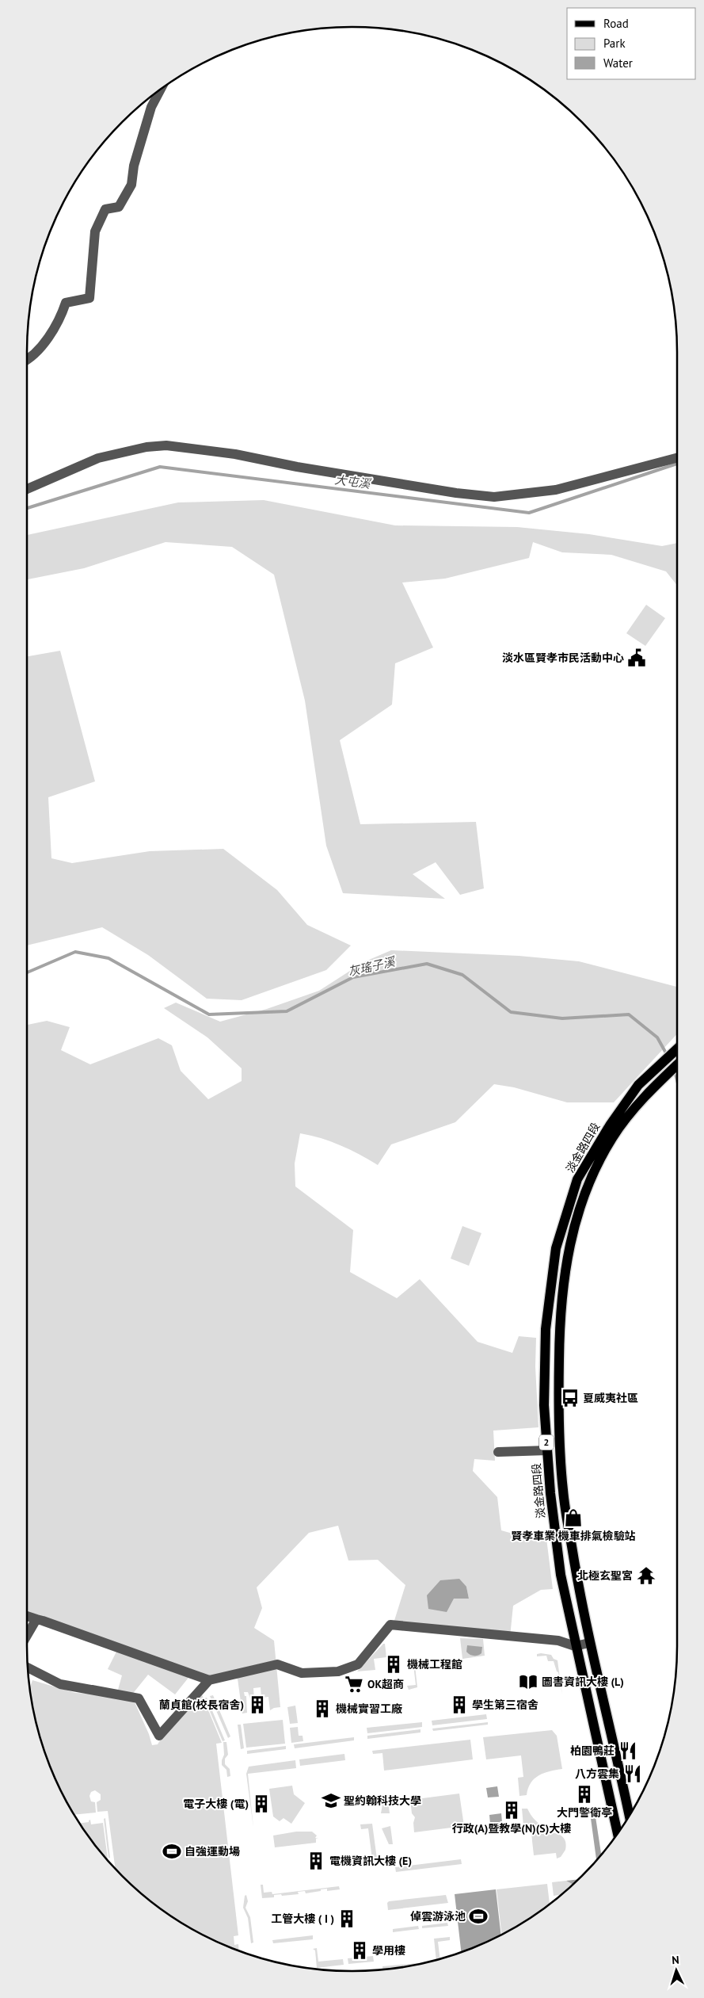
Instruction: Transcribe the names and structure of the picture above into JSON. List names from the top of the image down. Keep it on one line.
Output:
{"streets":{"main road":["淡金路四段","2"]},"water":["大屯溪","灰瑤子溪"],"places":{"public building":["淡水區賢孝市民活動中心"],"bus stop":["夏威夷社區"],"shop":["賢孝車業 機車排氣檢驗站"],"temple":["北極玄聖宮"],"building":["機械工程館","蘭貞館(校長宿舍)","學生第三宿舍","機械實習工廠","大門警衛亭","電子大樓 (電)","行政(A)暨教學(N)(S)大樓","電機資訊大樓 (E)","工管大樓 ( I )","學用樓"],"library":["圖書資訊大樓 (L)"],"supermarket":["OK超商"],"restaurant":["柏園鴨莊","八方雲集"],"school or university":["聖約翰科技大學"],"sports":["自強運動場","倬雲游泳池"]},"legend":["Road","Park","Water"],"north":"top"}
